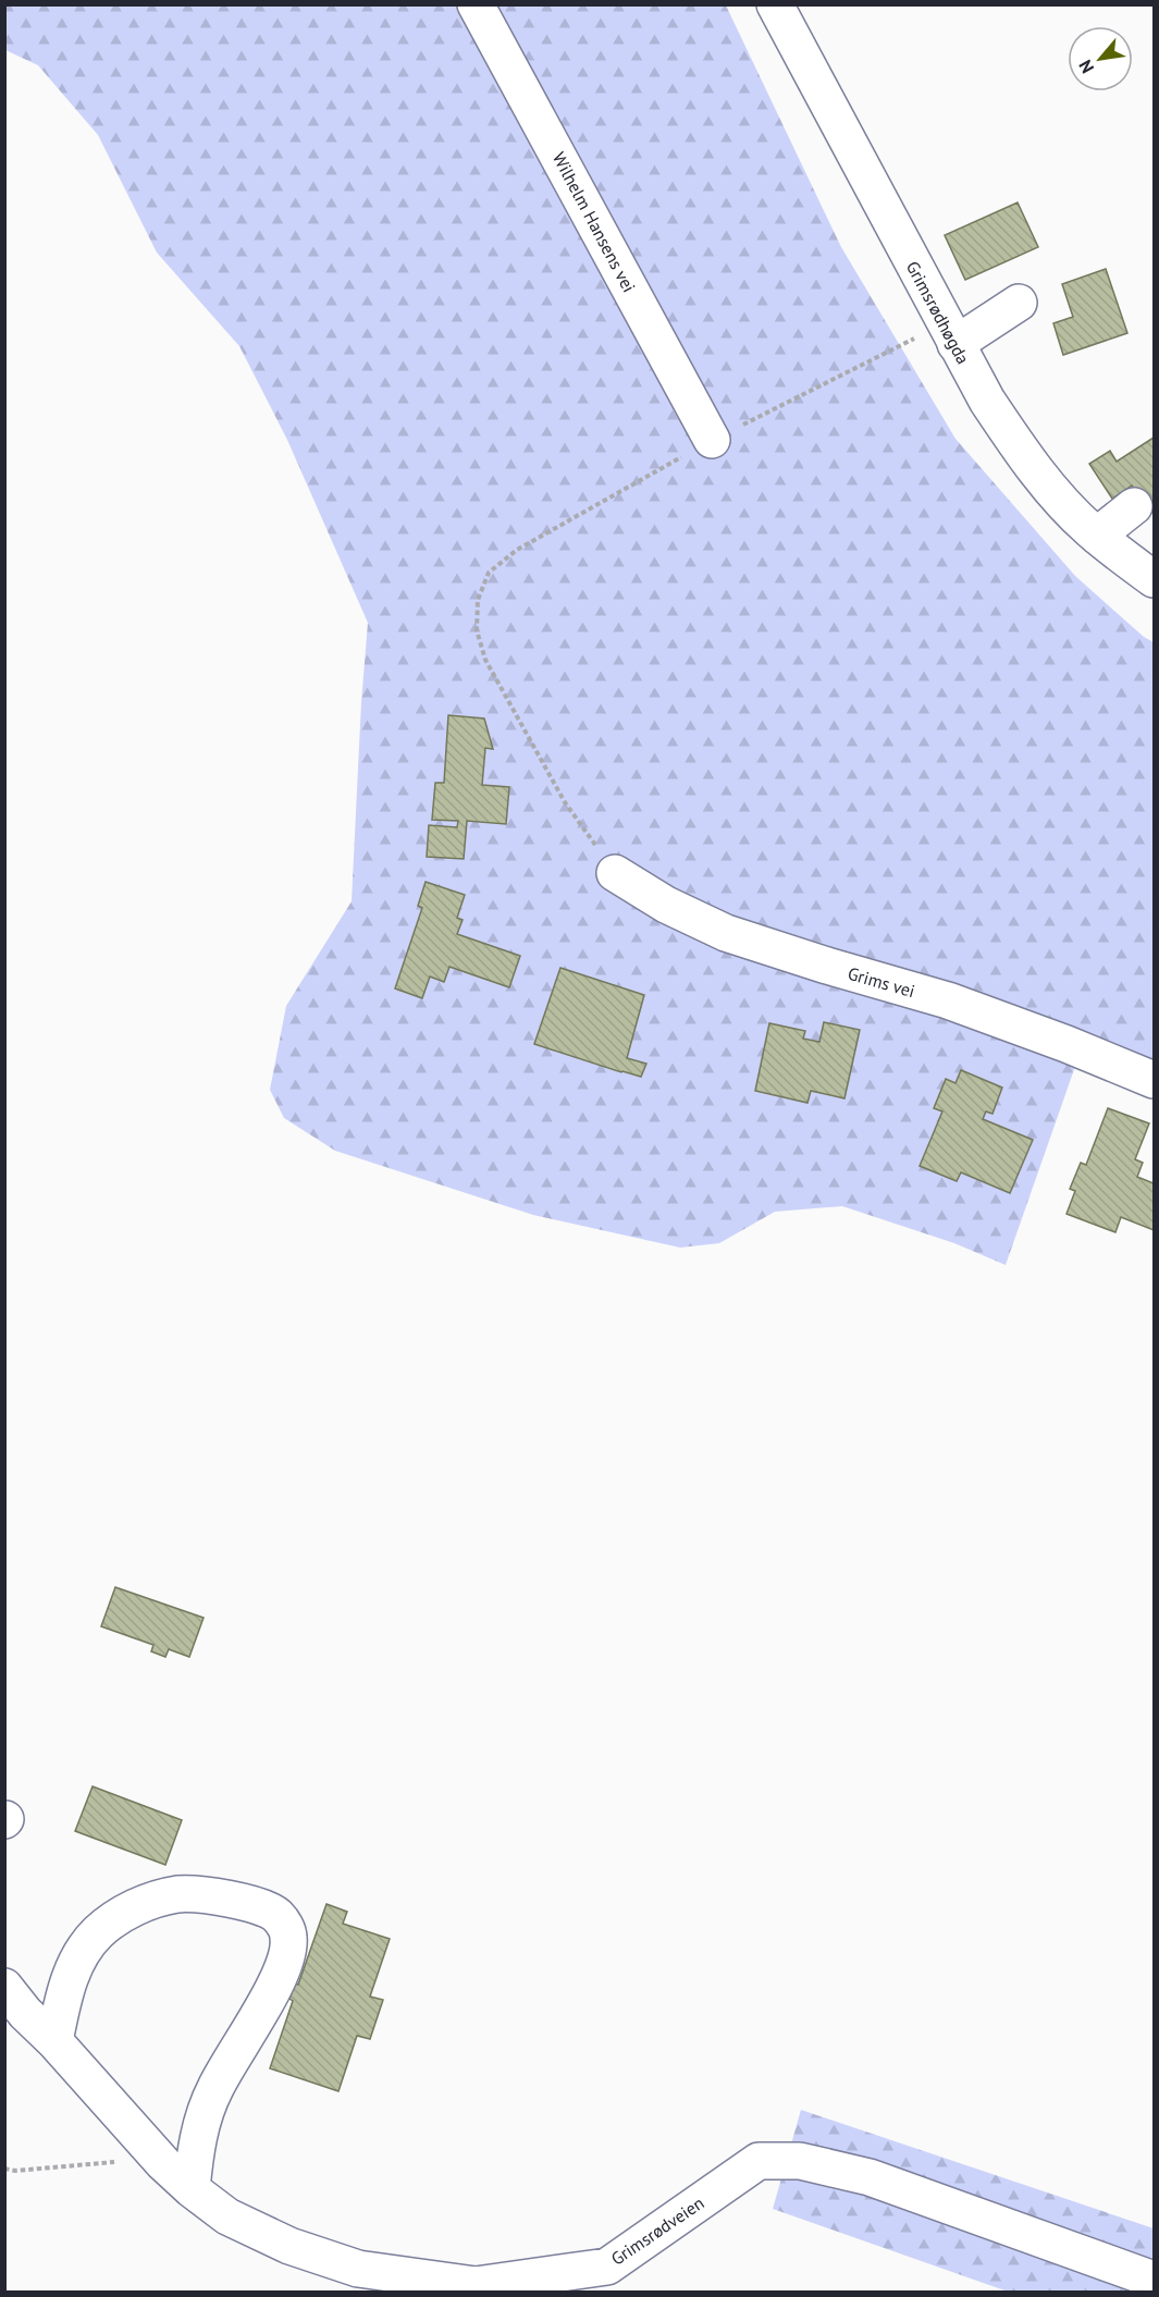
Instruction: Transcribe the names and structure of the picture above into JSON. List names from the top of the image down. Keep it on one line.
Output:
{"streets":{"street":["Wilhelm Hansens vei","Grimsrødhøgda","Grims vei","Grimsrødveien"]},"north":"bottom left"}
